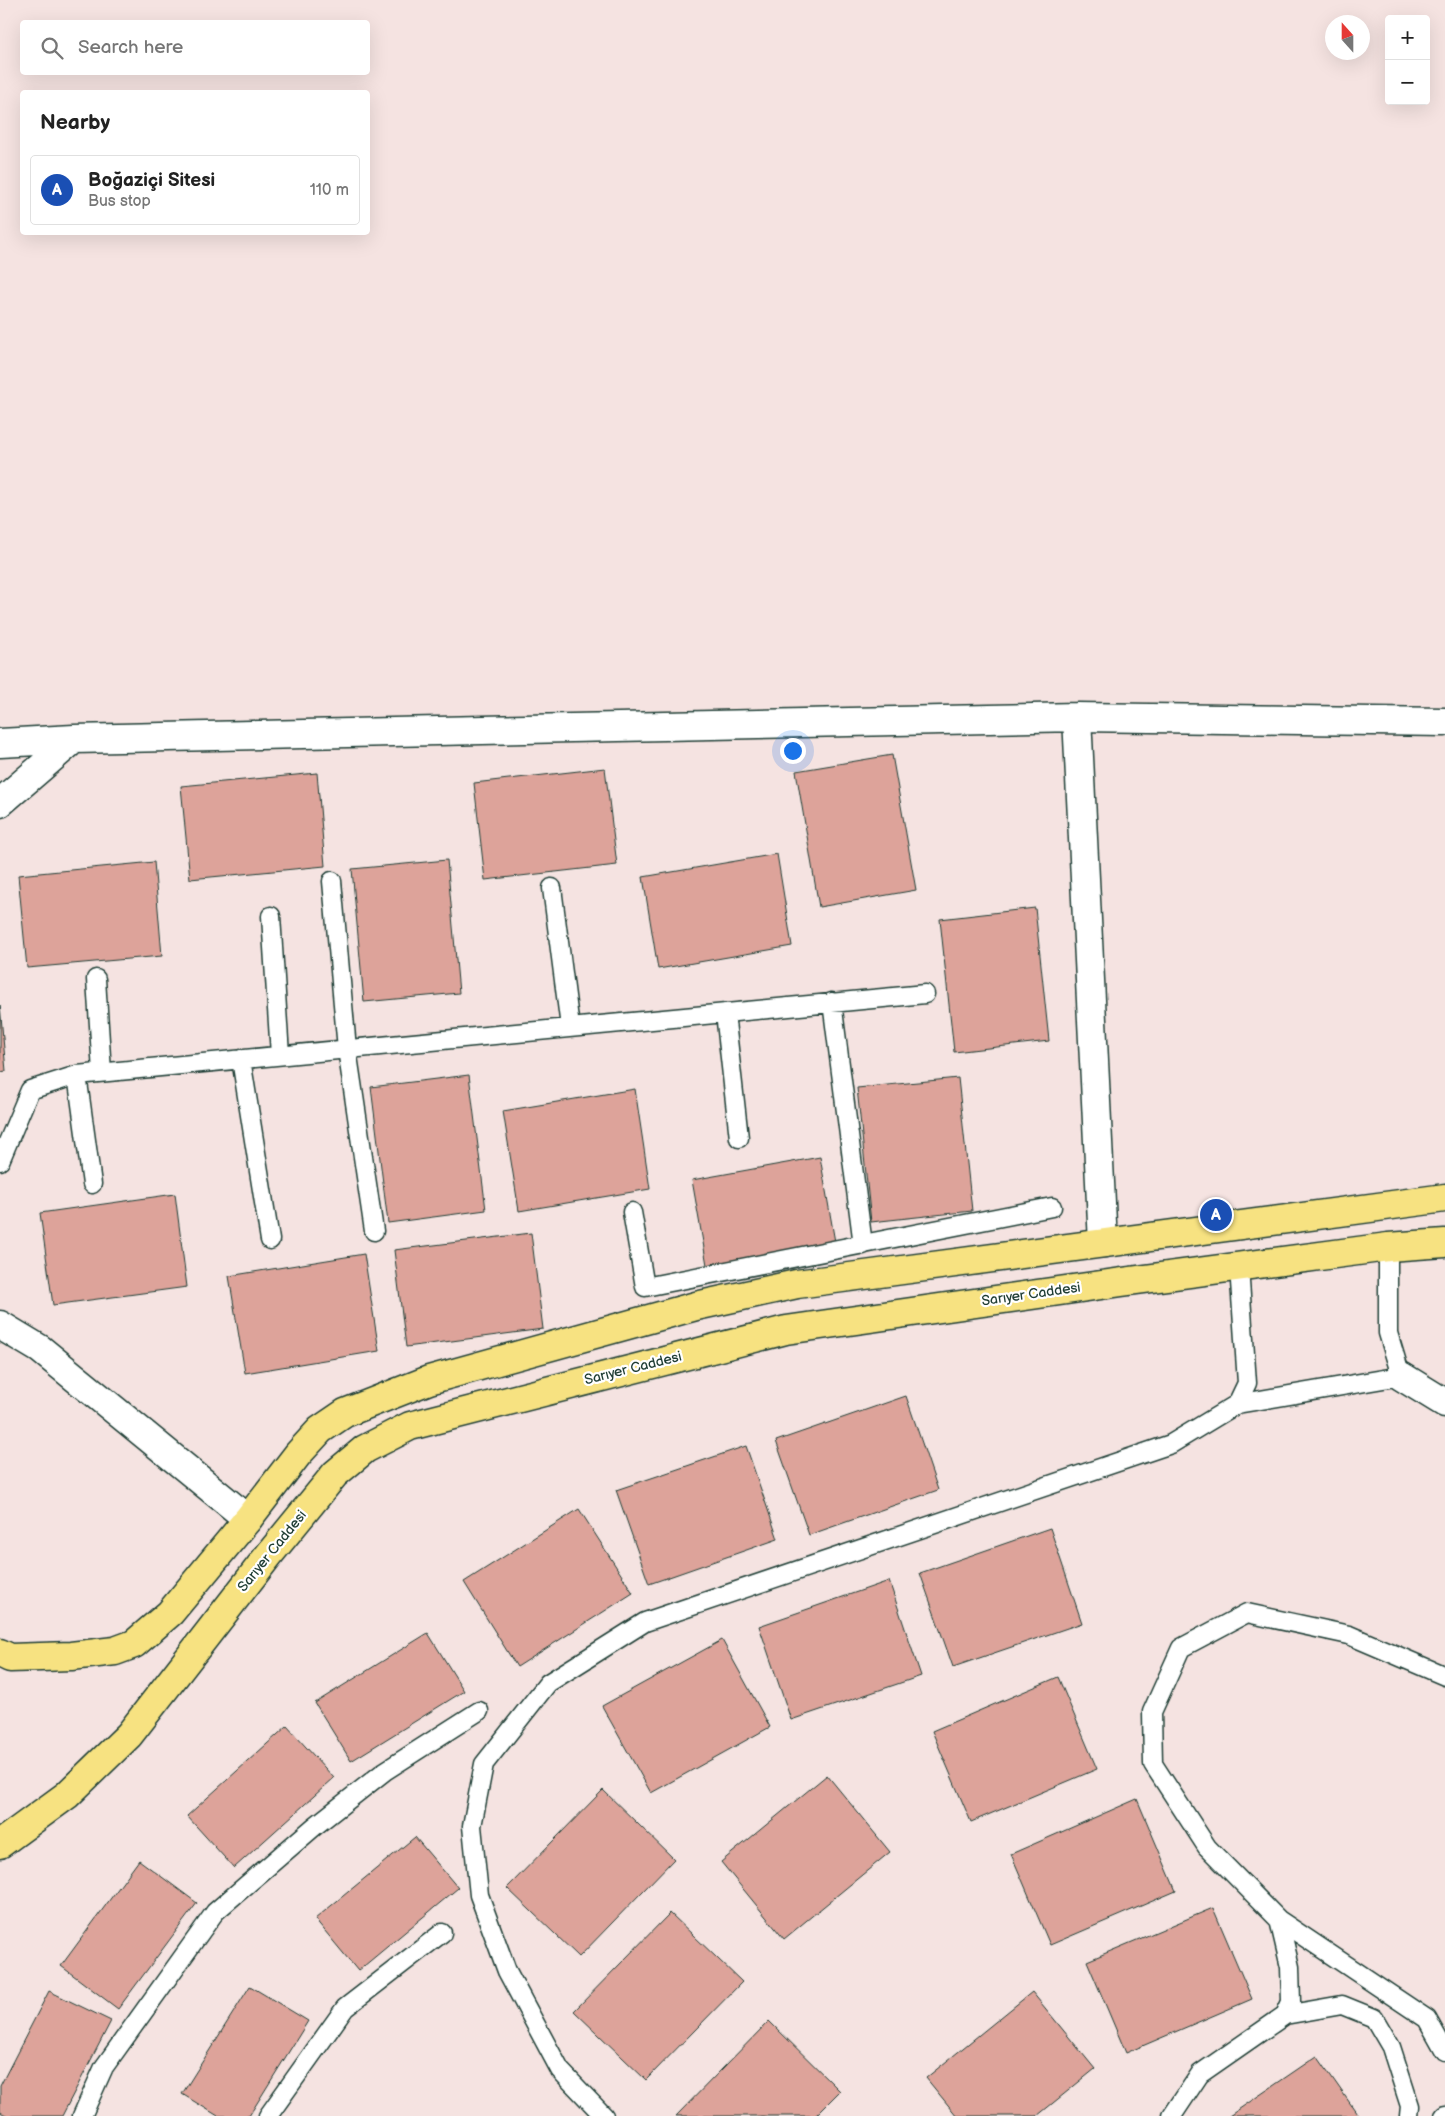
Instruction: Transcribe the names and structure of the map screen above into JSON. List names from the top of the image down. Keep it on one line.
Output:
{"streets":{"main road":["Sarıyer Caddesi"]},"north":"top","page":{"map_buttons":["+","−"],"search":"Search here","heading":"Nearby","list":[{"mark":"A","name":"Boğaziçi Sitesi","note":"Bus stop","value":"110 m"}],"pins":"A"}}
